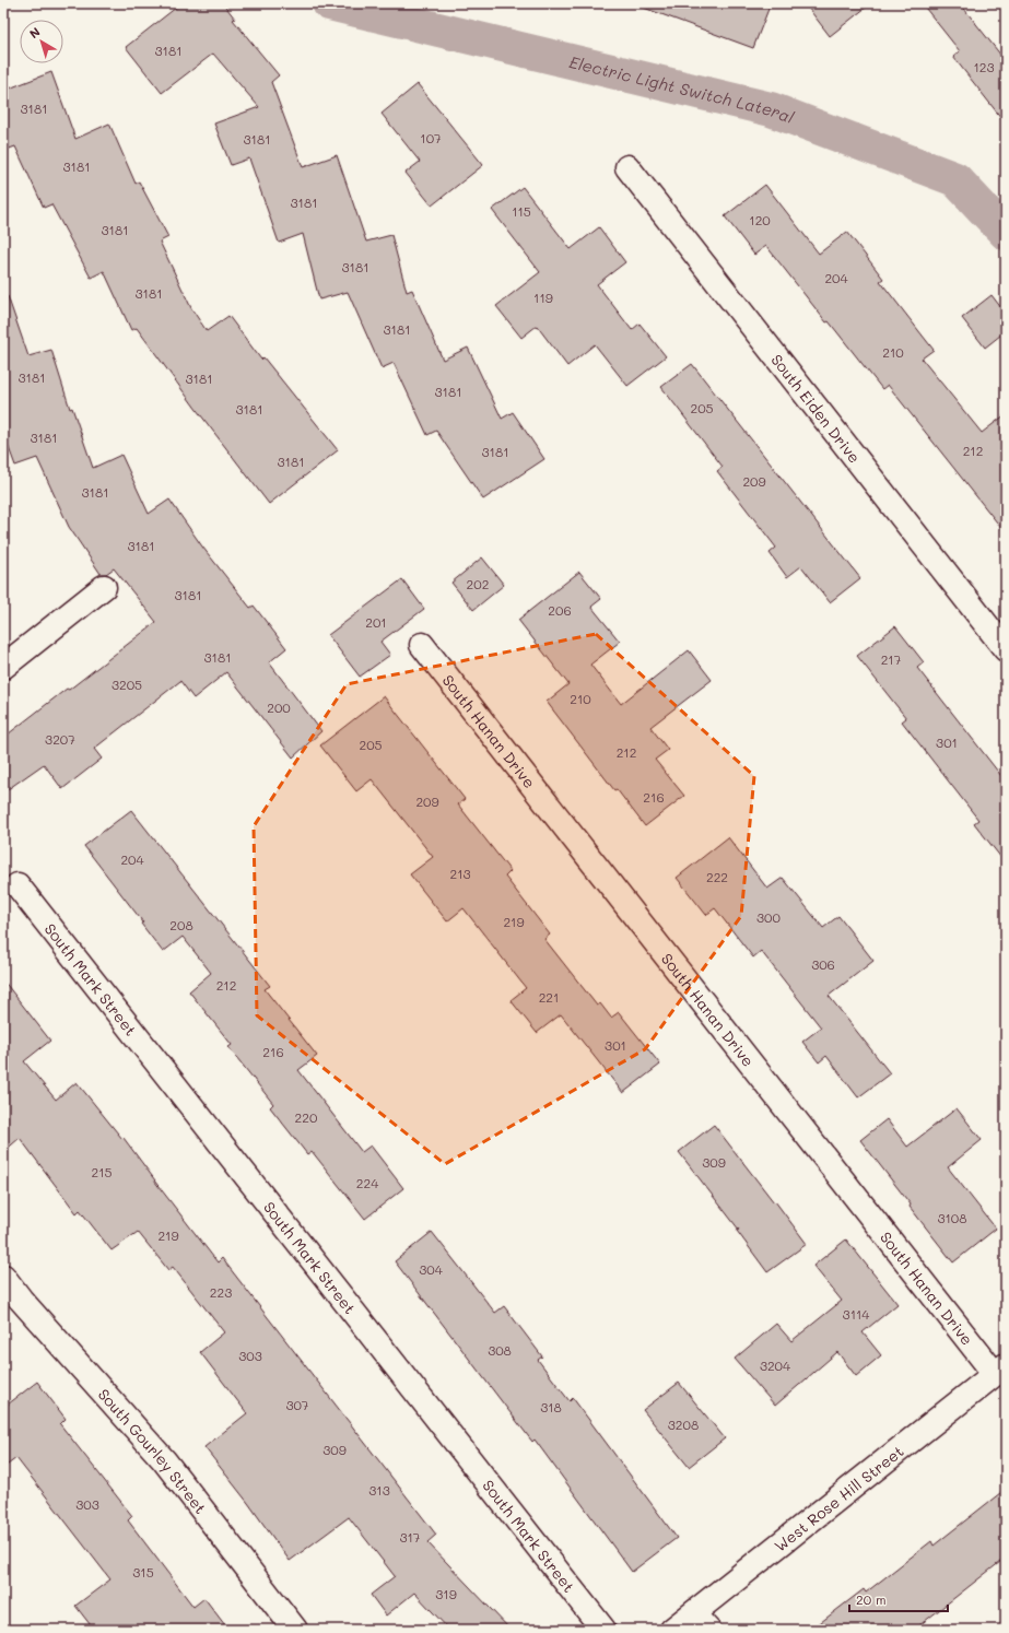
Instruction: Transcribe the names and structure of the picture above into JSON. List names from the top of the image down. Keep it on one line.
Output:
{"streets":{"street":["South Eiden Drive","South Hanan Drive","South Mark Street","South Gourley Street","West Rose Hill Street"]},"crossings":[["South Hanan Drive","West Rose Hill Street"]],"water":["Electric Light Switch Lateral"],"house_numbers":["3181","123","3181","107","3181","3181","3181","115","120","3181","3181","204","3181","119","3181","210","3181","3181","3181","205","3181","3181","212","3181","3181","209","3181","3181","202","3181","206","201","3181","217","3205","210","200","3207","301","205","212","216","209","204","213","222","300","219","208","306","212","221","301","216","220","309","215","224","3108","219","304","223","3114","308","303","3204","307","318","3208","309","313","303","317","315","319"],"scale_bar":"20 m","north":"top left"}
